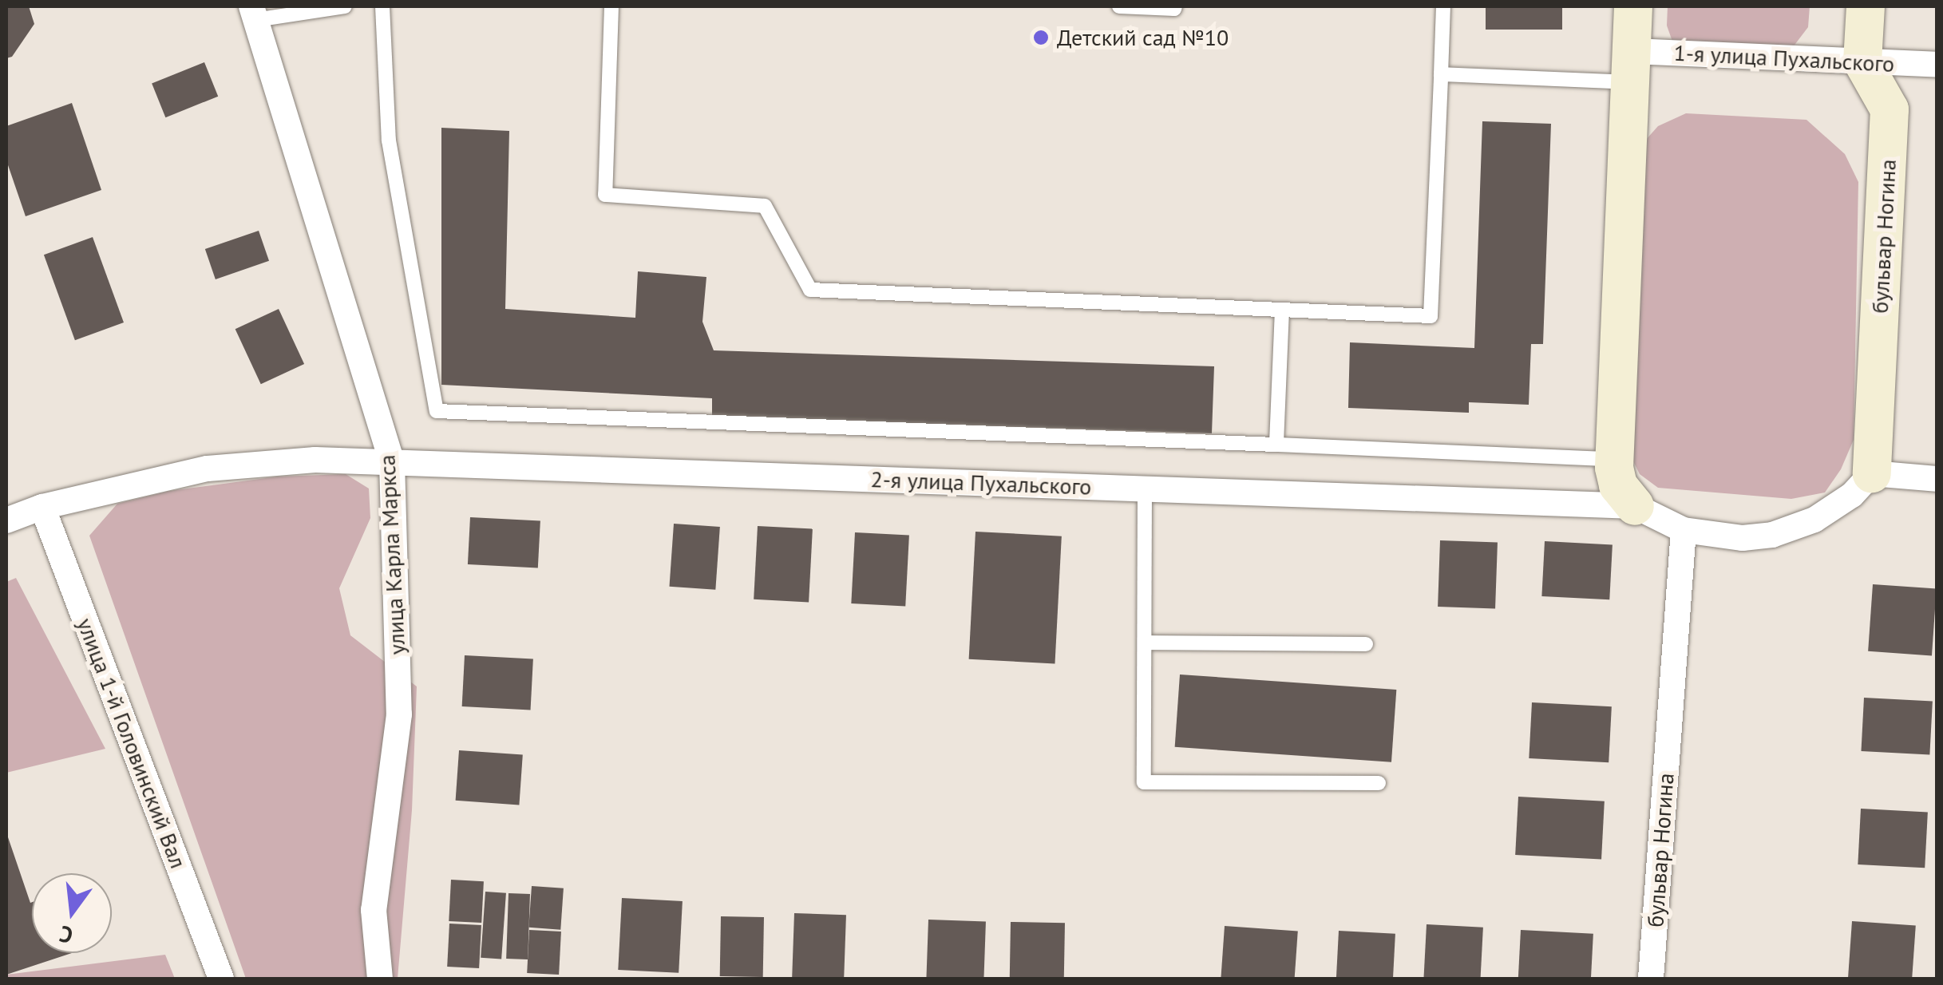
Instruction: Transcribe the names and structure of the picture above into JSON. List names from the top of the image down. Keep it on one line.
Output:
{"streets":{"street":["1-я улица Пухальского","бульвар Ногина","2-я улица Пухальского","улица Карла Маркса","улица 1-й Головинский Вал"]},"crossings":[["1-я улица Пухальского","бульвар Ногина"],["бульвар Ногина","2-я улица Пухальского"],["2-я улица Пухальского","улица Карла Маркса"],["2-я улица Пухальского","улица 1-й Головинский Вал"]],"places":["Детский сад №10"],"north":"bottom"}
